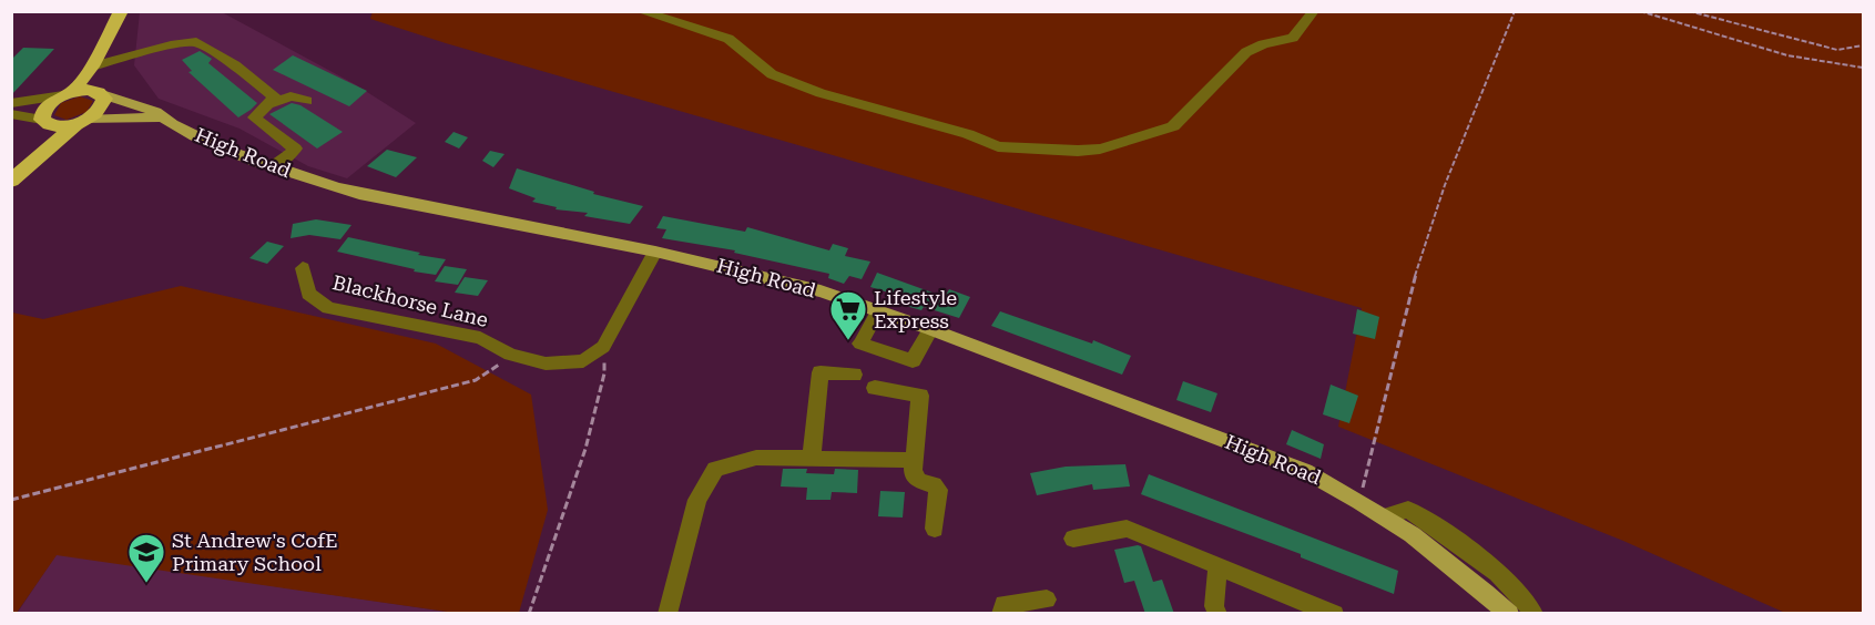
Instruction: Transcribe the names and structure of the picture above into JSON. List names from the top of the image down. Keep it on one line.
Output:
{"streets":{"main road":["High Road"],"street":["Blackhorse Lane"]},"places":{"supermarket":["Lifestyle Express"],"school or university":["St Andrew's CofE Primary School"]}}
